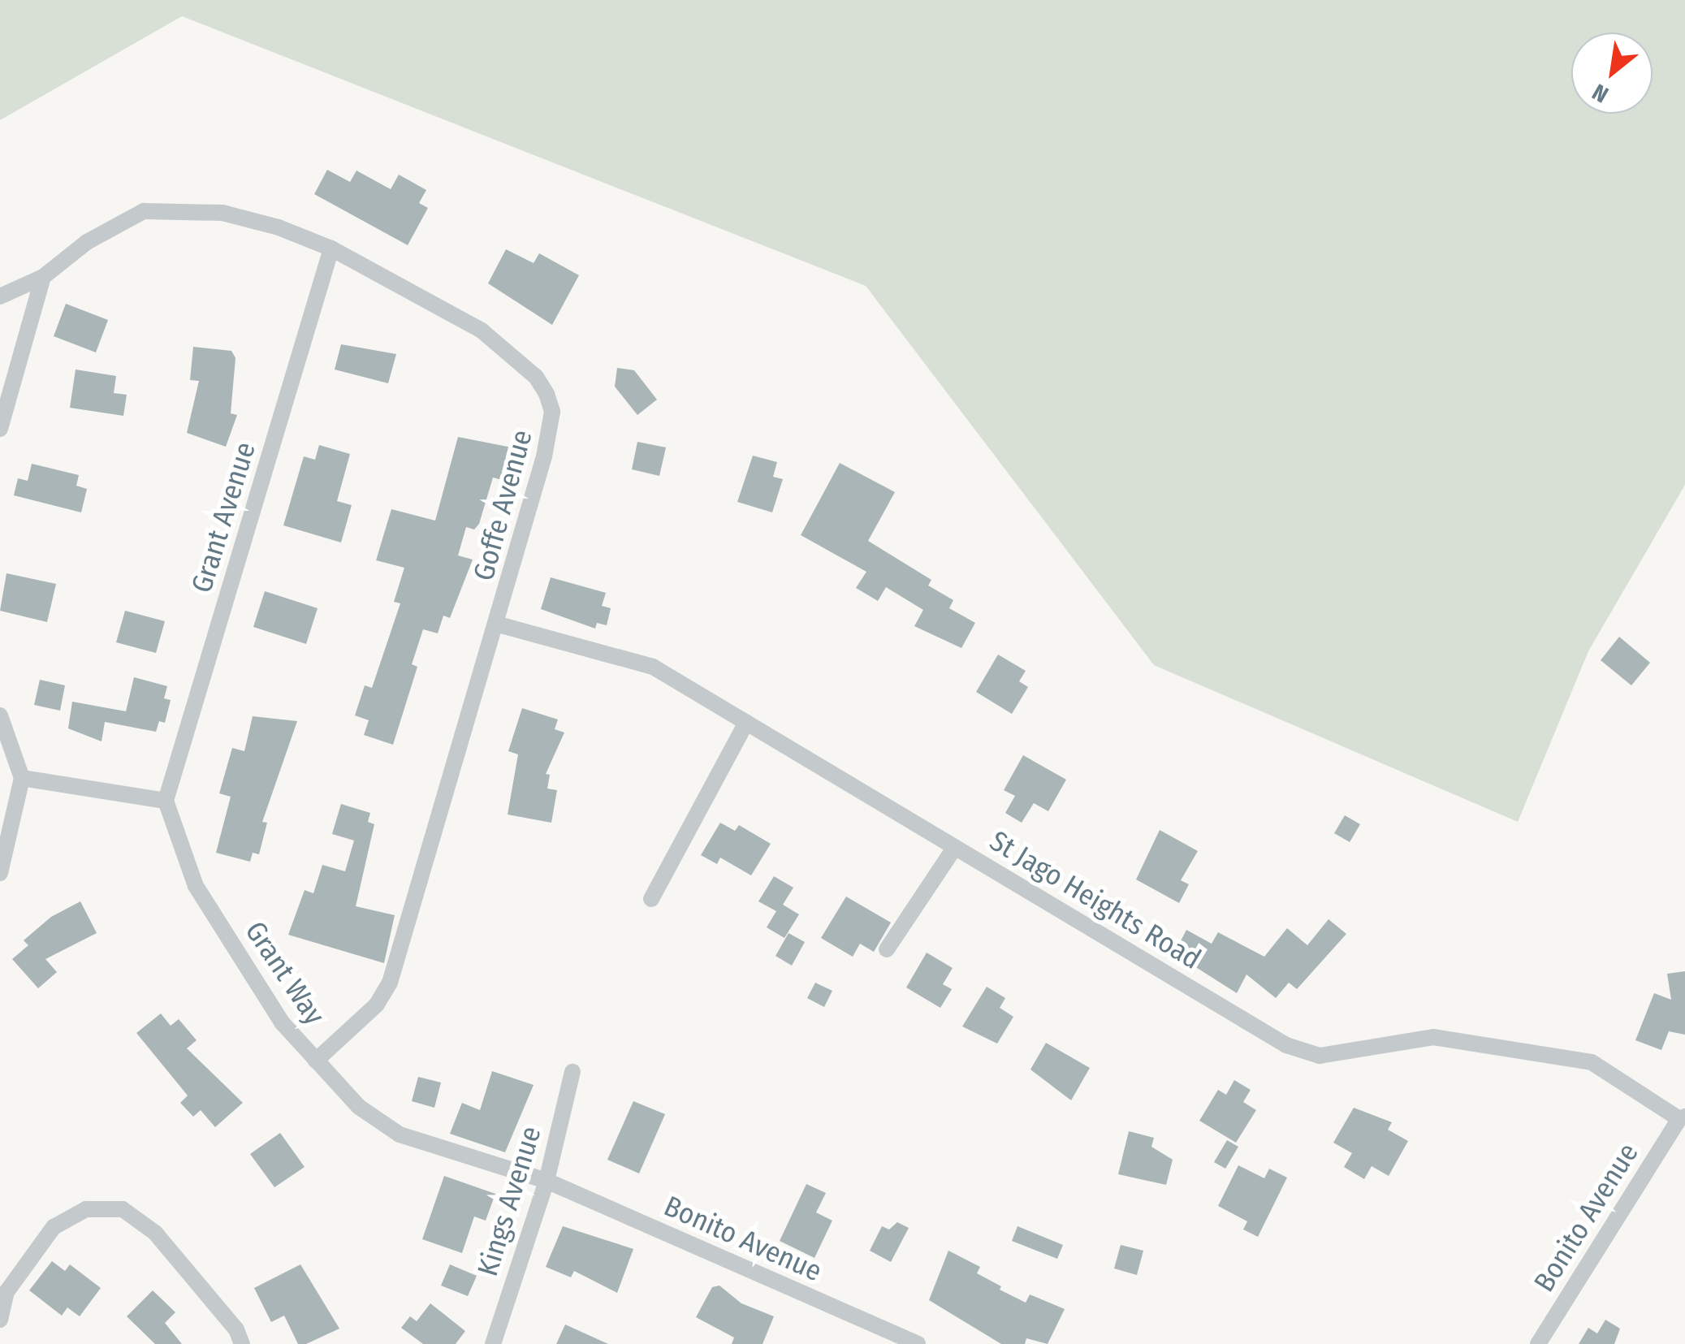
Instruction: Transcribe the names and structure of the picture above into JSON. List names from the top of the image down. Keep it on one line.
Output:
{"streets":{"street":["Goffe Avenue","Grant Avenue","St Jago Heights Road","Grant Way","Kings Avenue","Bonito Avenue"]},"crossings":[["Goffe Avenue","Grant Avenue"],["Goffe Avenue","St Jago Heights Road"],["Goffe Avenue","Grant Way"],["Grant Avenue","Grant Way"],["St Jago Heights Road","Bonito Avenue"],["Grant Way","Kings Avenue"],["Grant Way","Bonito Avenue"],["Kings Avenue","Bonito Avenue"]],"north":"bottom left"}
